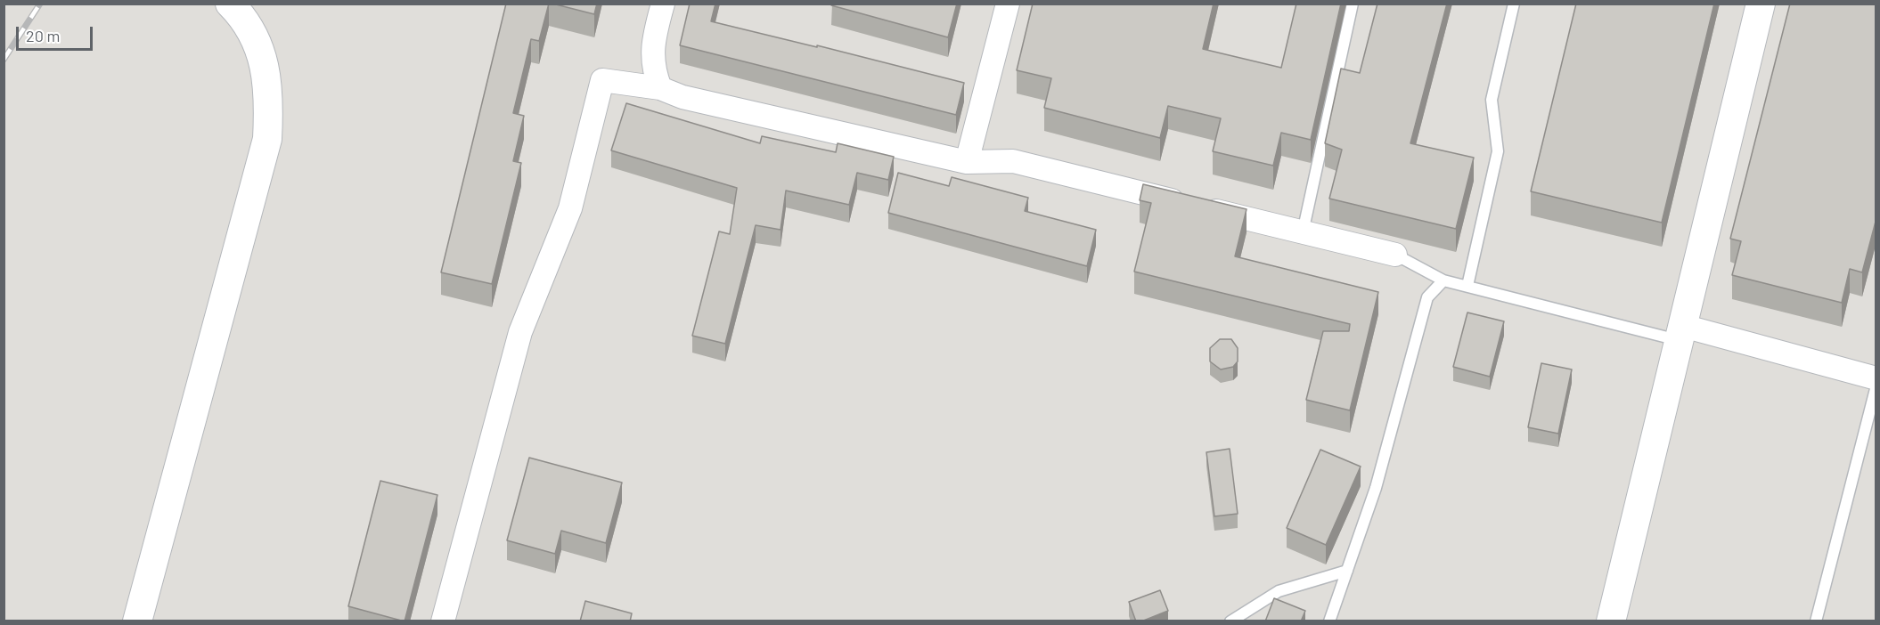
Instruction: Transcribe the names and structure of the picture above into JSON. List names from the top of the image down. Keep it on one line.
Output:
{"scale_bar":"20 m"}
